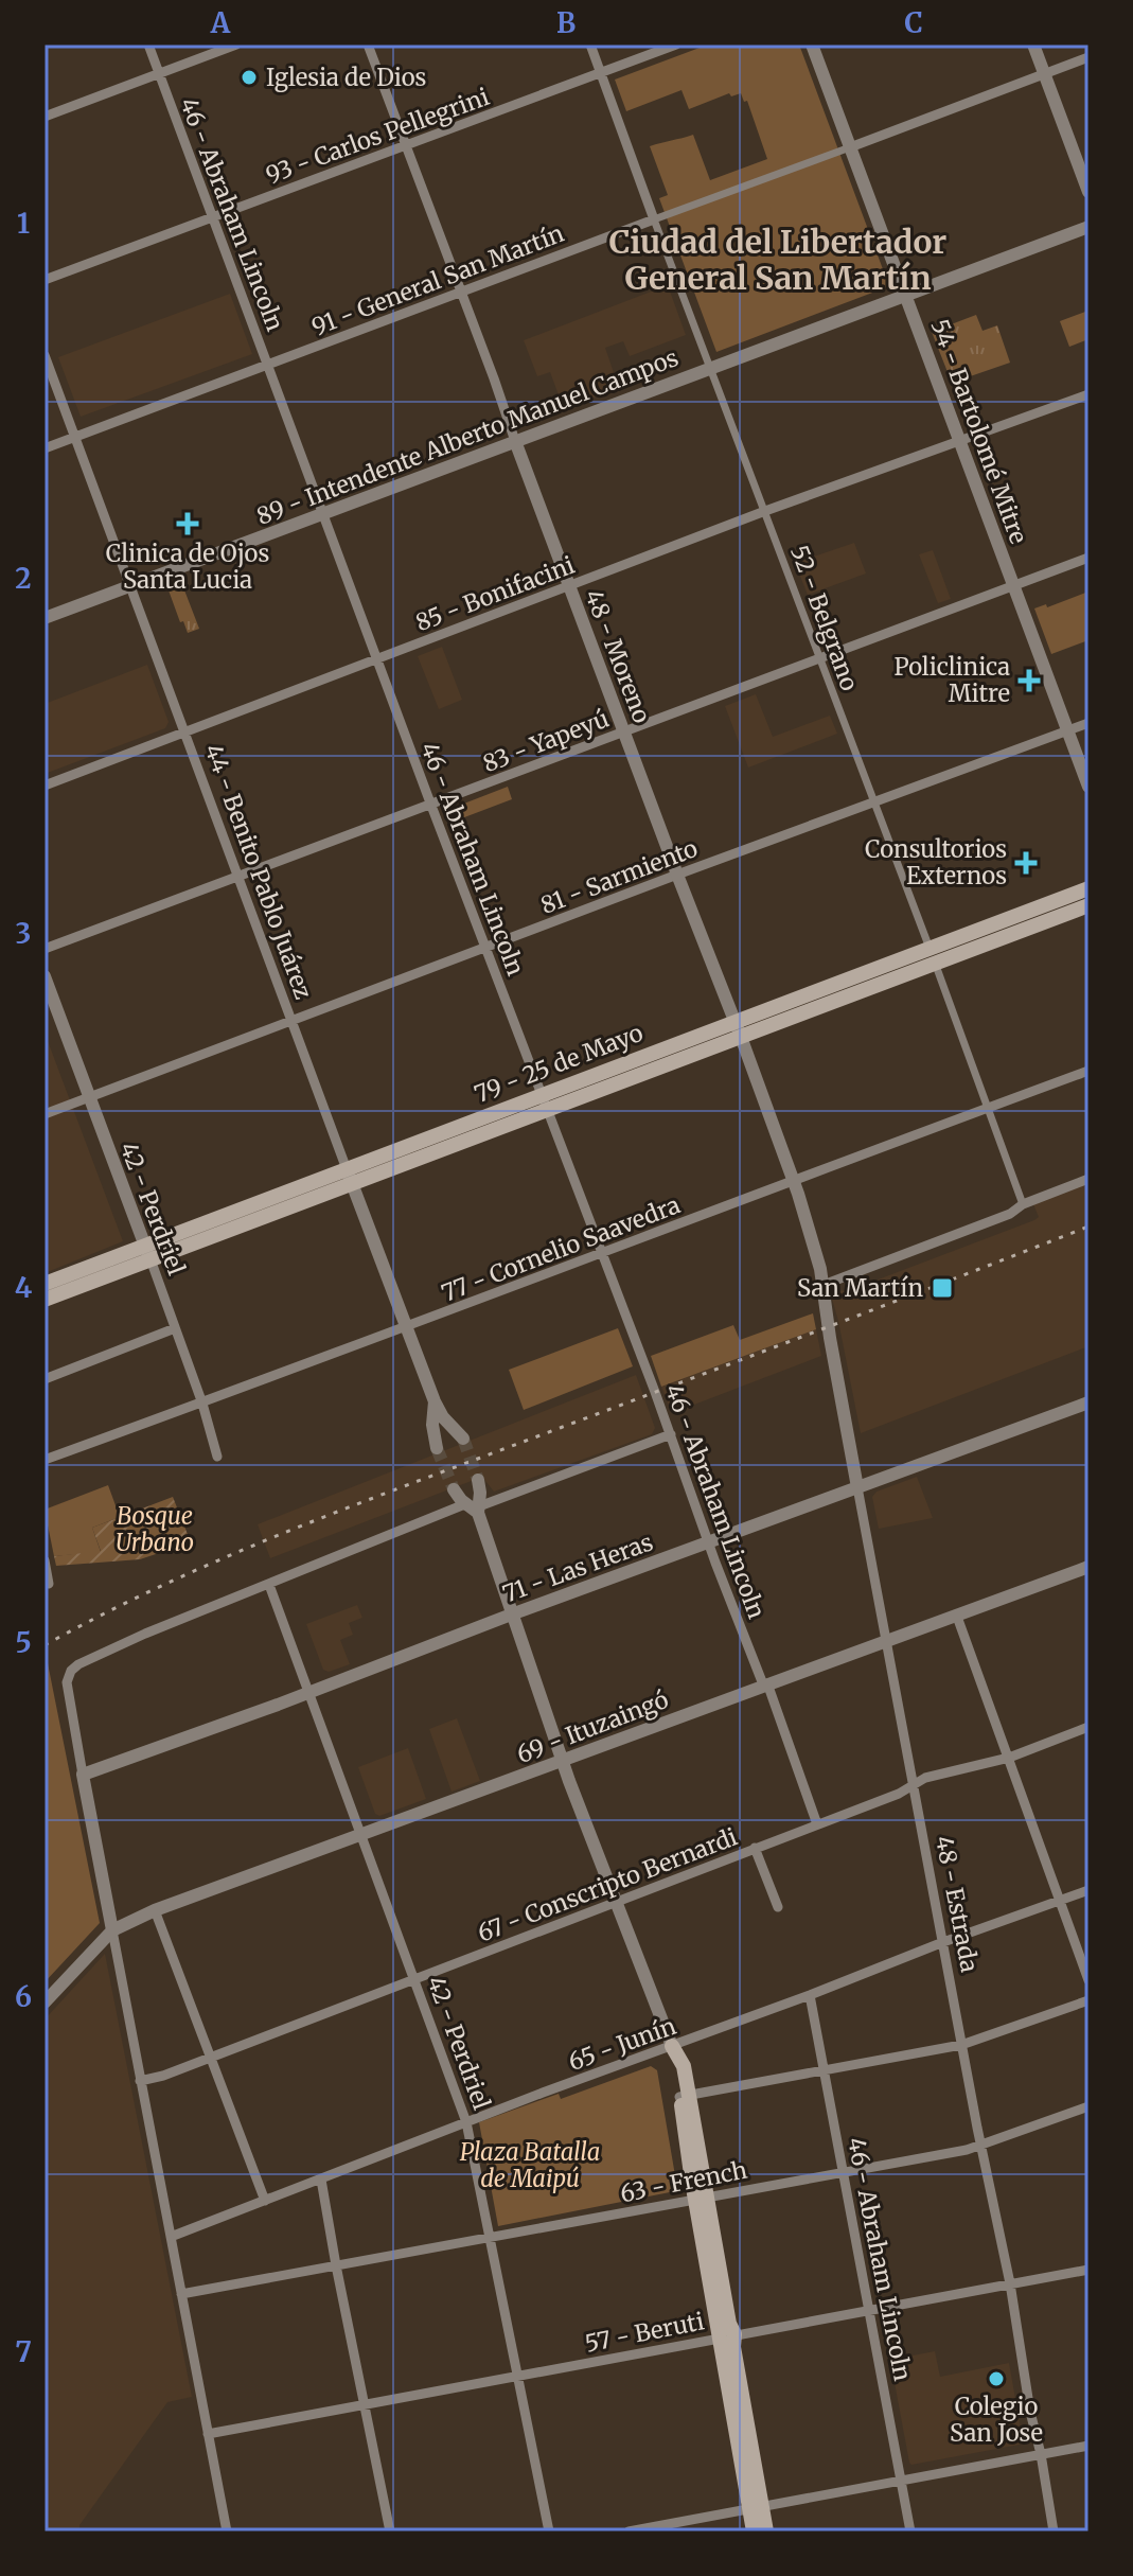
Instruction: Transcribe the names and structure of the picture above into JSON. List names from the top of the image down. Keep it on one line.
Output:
{"streets":{"main road":["79 - 25 de Mayo"],"street":["93 - Carlos Pellegrini","46 - Abraham Lincoln","91 - General San Martín","54 - Bartolomé Mitre","89 - Intendente Alberto Manuel Campos","85 - Bonifacini","52 - Belgrano","48 - Moreno","83 - Yapeyú","44 - Benito Pablo Juárez","81 - Sarmiento","42 - Perdriel","77 - Cornelio Saavedra","71 - Las Heras","69 - Ituzaingó","67 - Conscripto Bernardi","48 - Estrada","65 - Junín","63 - French","57 - Beruti"]},"crossings":[["93 - Carlos Pellegrini","46 - Abraham Lincoln"],["93 - Carlos Pellegrini","52 - Belgrano"],["93 - Carlos Pellegrini","48 - Moreno"],["46 - Abraham Lincoln","91 - General San Martín"],["46 - Abraham Lincoln","89 - Intendente Alberto Manuel Campos"],["46 - Abraham Lincoln","85 - Bonifacini"],["46 - Abraham Lincoln","83 - Yapeyú"],["46 - Abraham Lincoln","81 - Sarmiento"],["46 - Abraham Lincoln","79 - 25 de Mayo"],["46 - Abraham Lincoln","77 - Cornelio Saavedra"],["46 - Abraham Lincoln","71 - Las Heras"],["46 - Abraham Lincoln","69 - Ituzaingó"],["46 - Abraham Lincoln","67 - Conscripto Bernardi"],["46 - Abraham Lincoln","65 - Junín"],["46 - Abraham Lincoln","63 - French"],["46 - Abraham Lincoln","57 - Beruti"],["91 - General San Martín","52 - Belgrano"],["91 - General San Martín","48 - Moreno"],["91 - General San Martín","44 - Benito Pablo Juárez"],["54 - Bartolomé Mitre","89 - Intendente Alberto Manuel Campos"],["54 - Bartolomé Mitre","85 - Bonifacini"],["54 - Bartolomé Mitre","83 - Yapeyú"],["54 - Bartolomé Mitre","81 - Sarmiento"],["89 - Intendente Alberto Manuel Campos","52 - Belgrano"],["89 - Intendente Alberto Manuel Campos","48 - Moreno"],["89 - Intendente Alberto Manuel Campos","44 - Benito Pablo Juárez"],["85 - Bonifacini","52 - Belgrano"],["85 - Bonifacini","48 - Moreno"],["85 - Bonifacini","44 - Benito Pablo Juárez"],["52 - Belgrano","83 - Yapeyú"],["52 - Belgrano","81 - Sarmiento"],["52 - Belgrano","79 - 25 de Mayo"],["52 - Belgrano","77 - Cornelio Saavedra"],["48 - Moreno","83 - Yapeyú"],["48 - Moreno","81 - Sarmiento"],["48 - Moreno","79 - 25 de Mayo"],["48 - Moreno","77 - Cornelio Saavedra"],["48 - Moreno","48 - Estrada"],["83 - Yapeyú","44 - Benito Pablo Juárez"],["44 - Benito Pablo Juárez","81 - Sarmiento"],["44 - Benito Pablo Juárez","79 - 25 de Mayo"],["44 - Benito Pablo Juárez","77 - Cornelio Saavedra"],["81 - Sarmiento","42 - Perdriel"],["79 - 25 de Mayo","42 - Perdriel"],["42 - Perdriel","77 - Cornelio Saavedra"],["42 - Perdriel","71 - Las Heras"],["42 - Perdriel","69 - Ituzaingó"],["42 - Perdriel","67 - Conscripto Bernardi"],["42 - Perdriel","65 - Junín"],["42 - Perdriel","63 - French"],["42 - Perdriel","57 - Beruti"],["71 - Las Heras","48 - Estrada"],["69 - Ituzaingó","48 - Estrada"],["67 - Conscripto Bernardi","48 - Estrada"],["48 - Estrada","65 - Junín"],["48 - Estrada","63 - French"],["48 - Estrada","57 - Beruti"]],"districts":["Ciudad del Libertador General San Martín"],"parks":["Bosque Urbano","Plaza Batalla de Maipú"],"places":{"other":["Iglesia de Dios","Colegio San Jose"],"health":["Clinica de Ojos Santa Lucia","Policlinica Mitre","Consultorios Externos"],"transit":["San Martín"]},"grid":{"columns":["A","B","C"],"rows":["1","2","3","4","5","6","7"]}}
